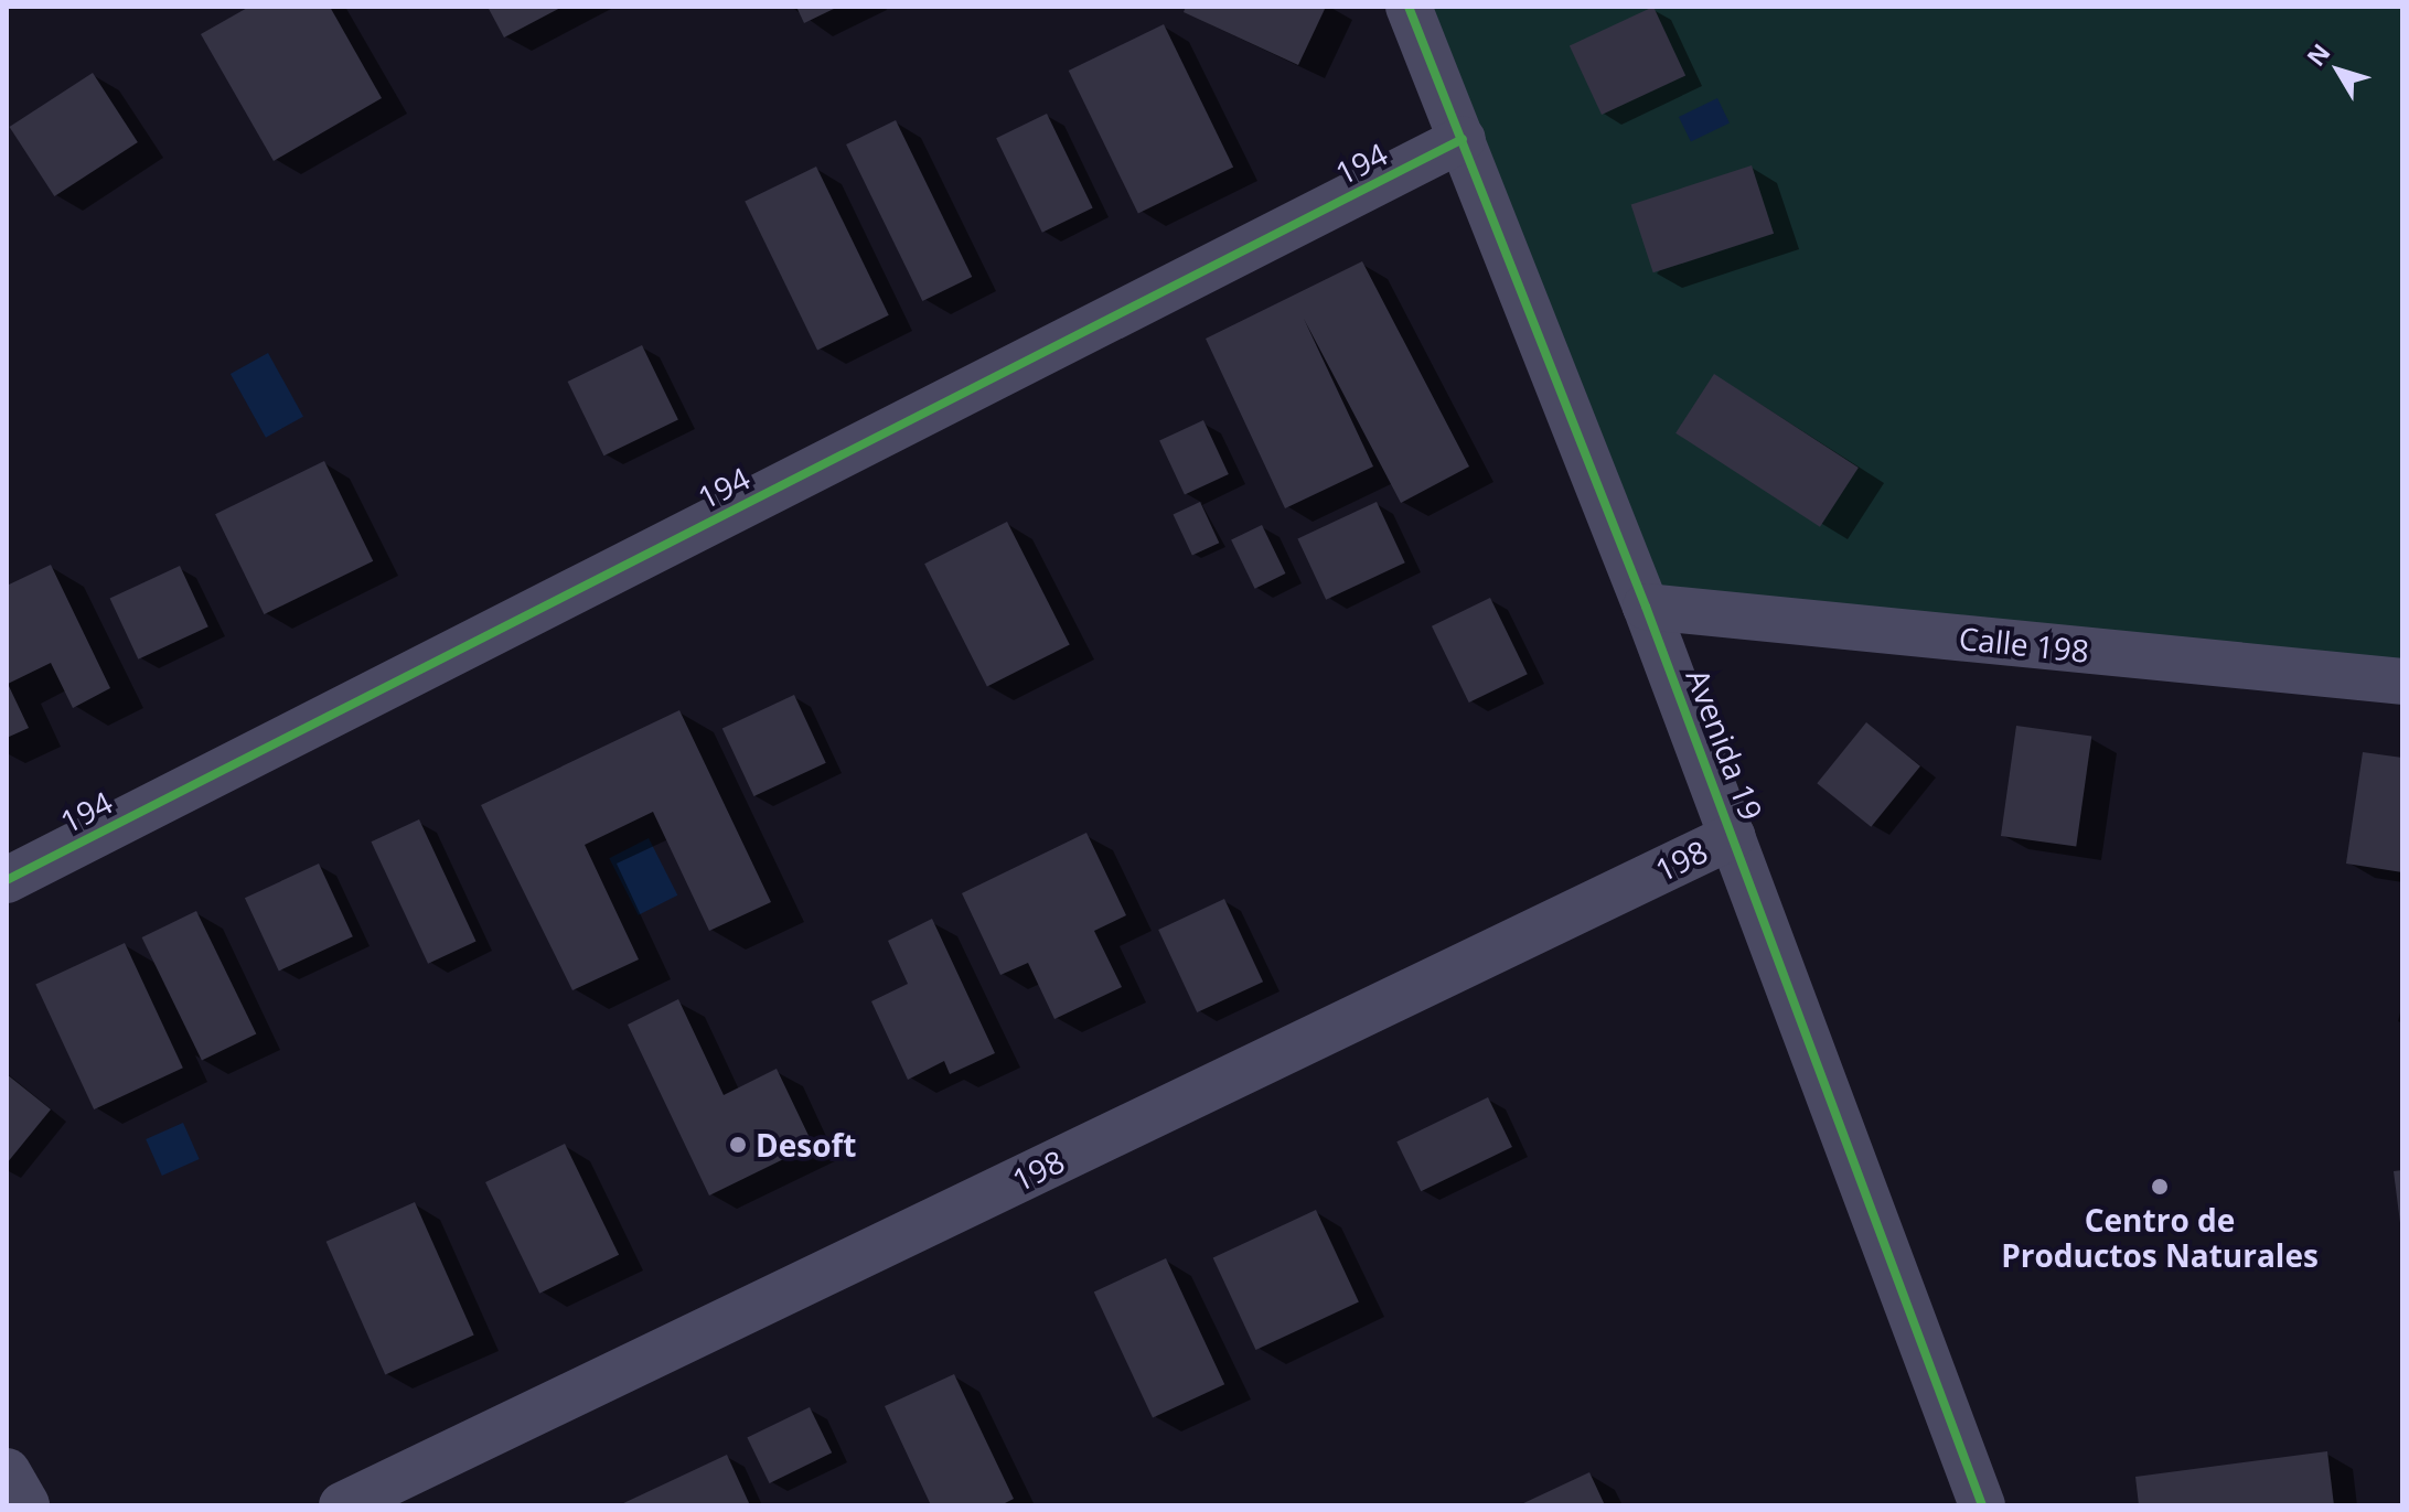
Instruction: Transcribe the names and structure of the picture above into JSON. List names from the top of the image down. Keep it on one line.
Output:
{"streets":{"street":["194","Calle 198","Avenida 19","198"]},"crossings":[["194","Avenida 19"],["Calle 198","Avenida 19"],["Avenida 19","198"]],"places":["Desoft","Centro de Productos Naturales"],"north":"top left"}
